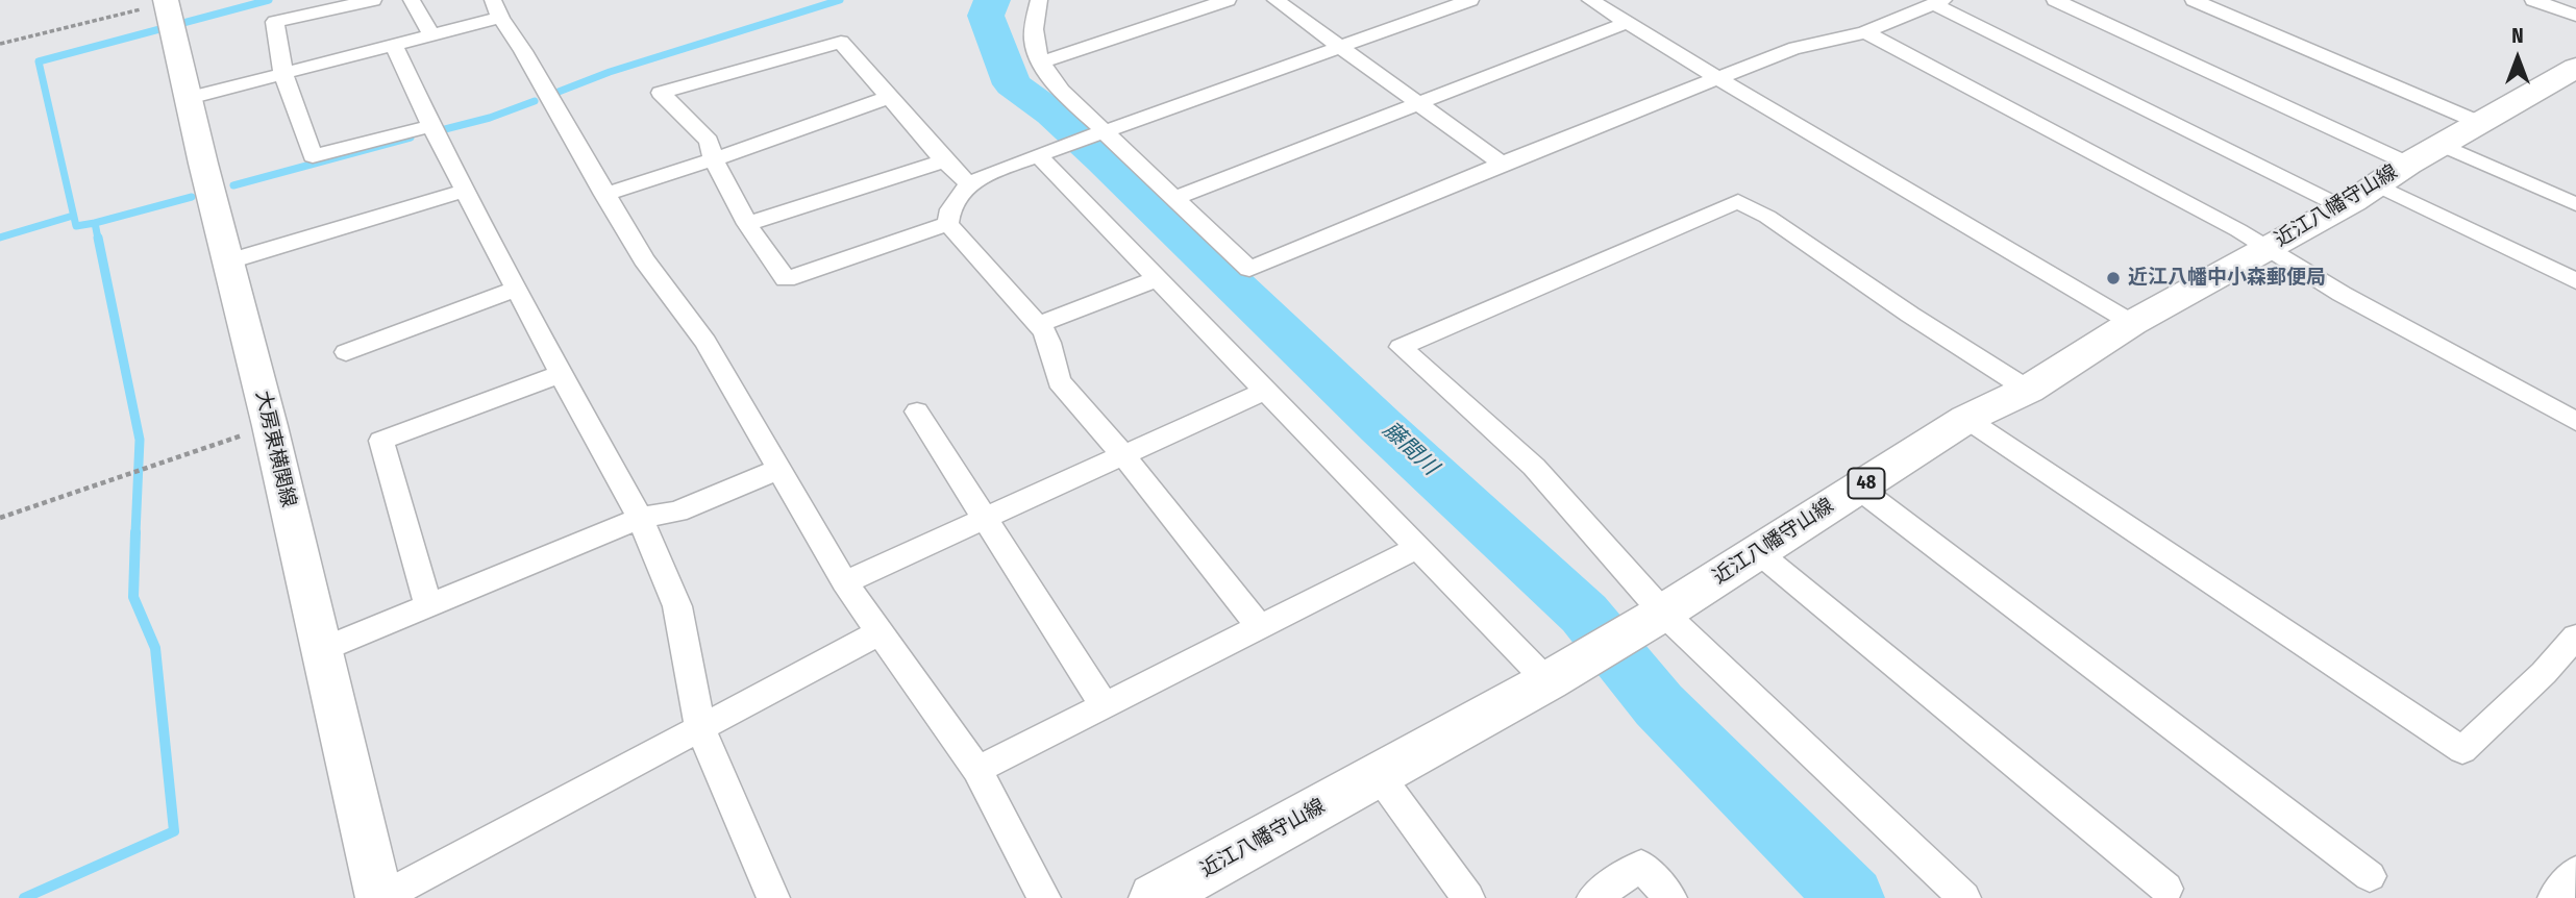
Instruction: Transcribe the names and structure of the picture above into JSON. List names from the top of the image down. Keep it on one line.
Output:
{"streets":{"main road":["近江八幡守山線","大房東横関線","48"]},"water":["藤間川"],"places":["近江八幡中小森郵便局"],"north":"top"}
